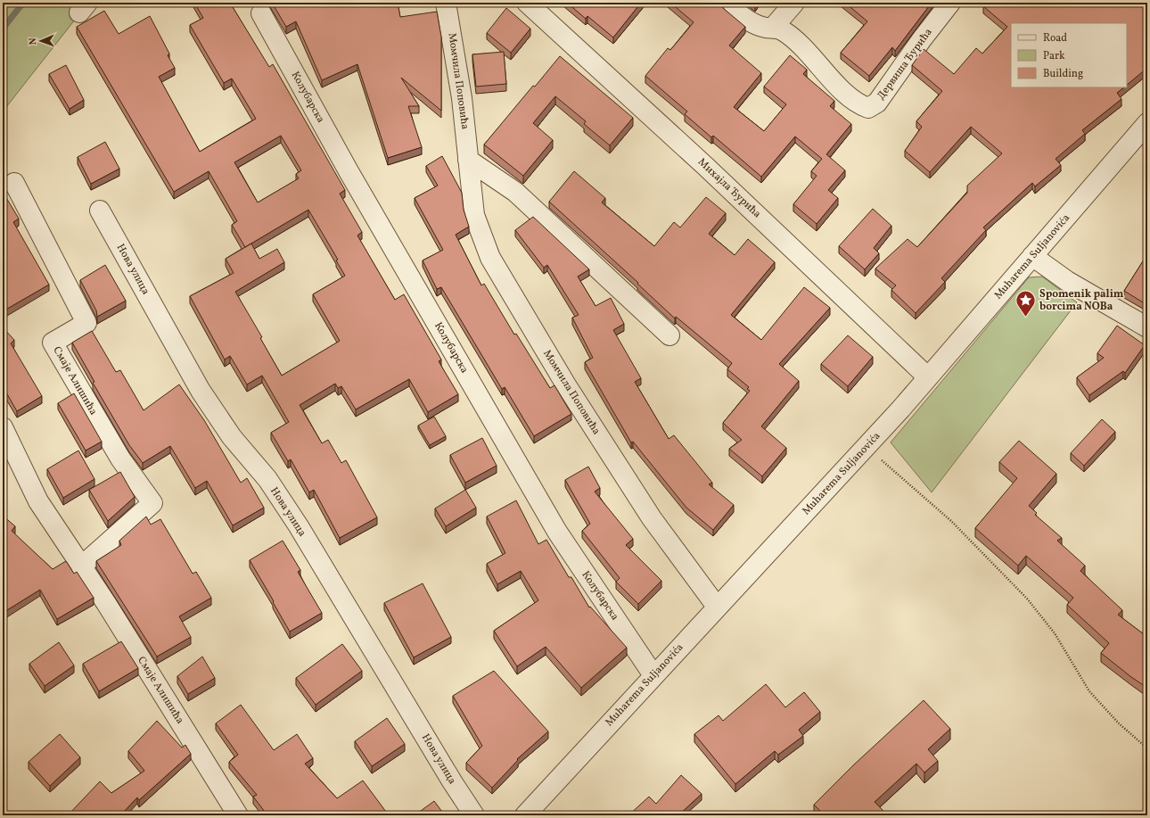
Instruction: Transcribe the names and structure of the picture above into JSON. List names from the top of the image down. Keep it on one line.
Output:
{"streets":{"street":["Дервиша Ђурића","Момчила Поповића","Колубарска","Михајла Ђурића","Muharema Suljanovića","Нова улица","Смаје Алишића"]},"crossings":[["Момчила Поповића","Muharema Suljanovića"],["Колубарска","Muharema Suljanovića"],["Михајла Ђурића","Muharema Suljanovića"]],"places":{"place":["Spomenik palim borcima NOBa"]},"legend":["Road","Park","Building"],"north":"left"}
